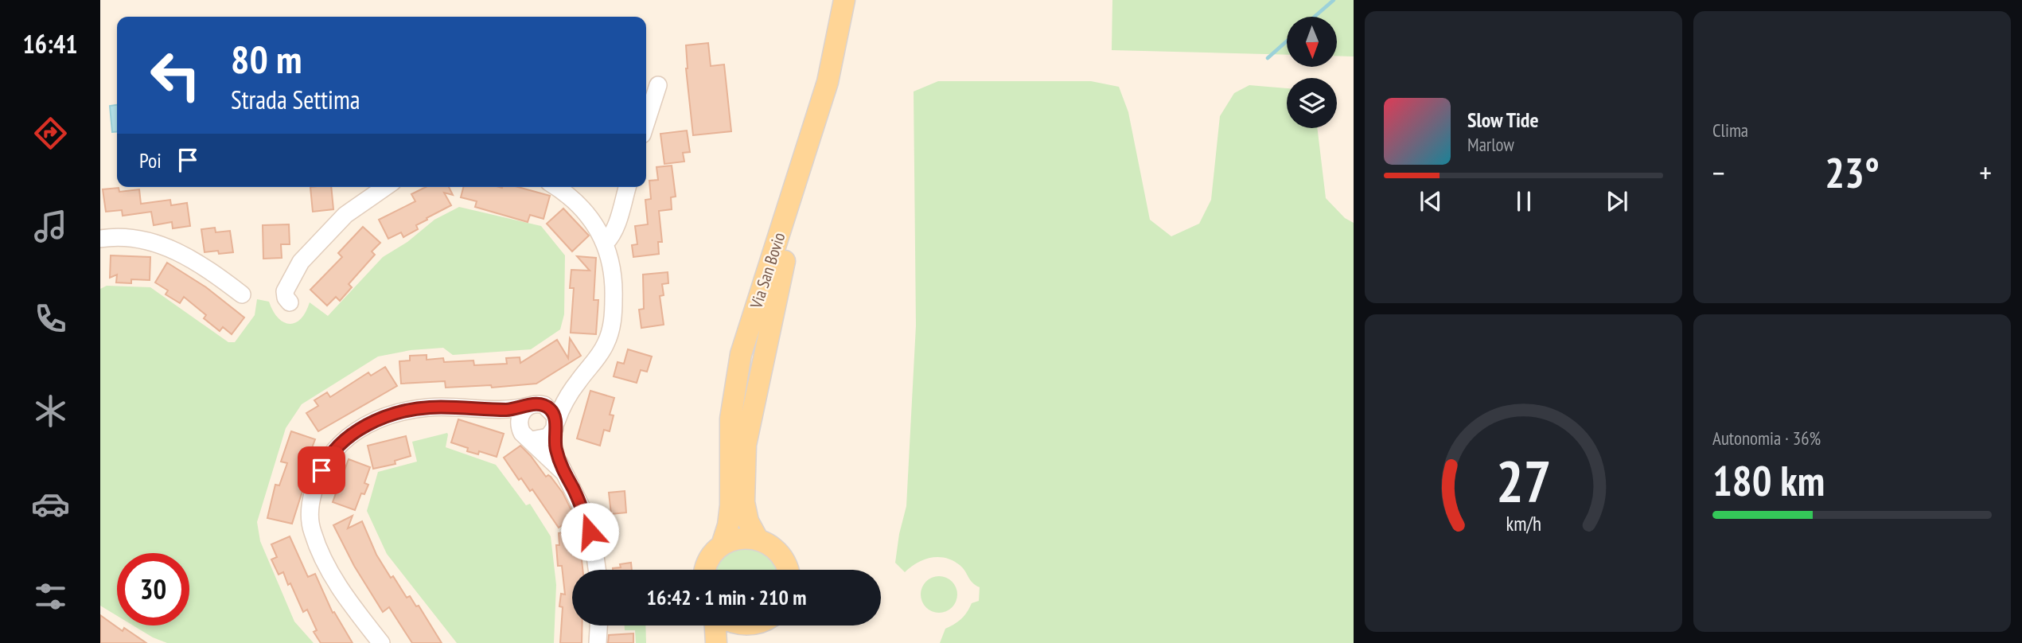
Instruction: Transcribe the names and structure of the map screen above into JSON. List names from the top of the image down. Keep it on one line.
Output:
{"streets":{"main road":["Via San Bovio"]},"north":"bottom","page":{"tabs":"16:41","tile":["Clima",["Autonomia · 36%","180 km"]],"turn":["80 m","Strada Settima"],"song":["Slow Tide","Marlow"],"then":"Poi","heat":["−","23°","+"],"limit":"30","trip":"16:42 · 1 min · 210 m","gauge":["27","km/h"]}}
